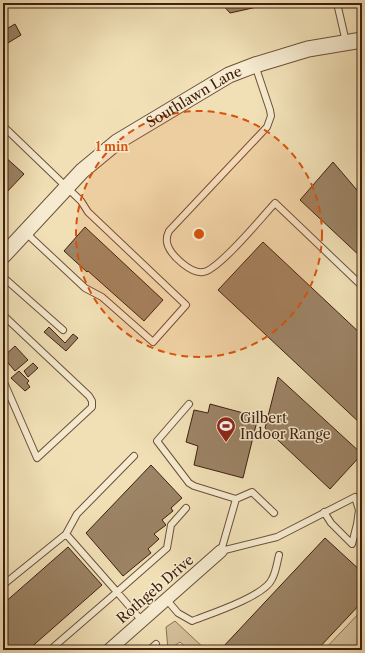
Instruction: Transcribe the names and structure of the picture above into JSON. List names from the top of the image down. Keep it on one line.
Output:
{"streets":{"street":["Southlawn Lane","Rothgeb Drive"]},"places":{"sports":["Gilbert Indoor Range"]},"rings":["1 min"]}
